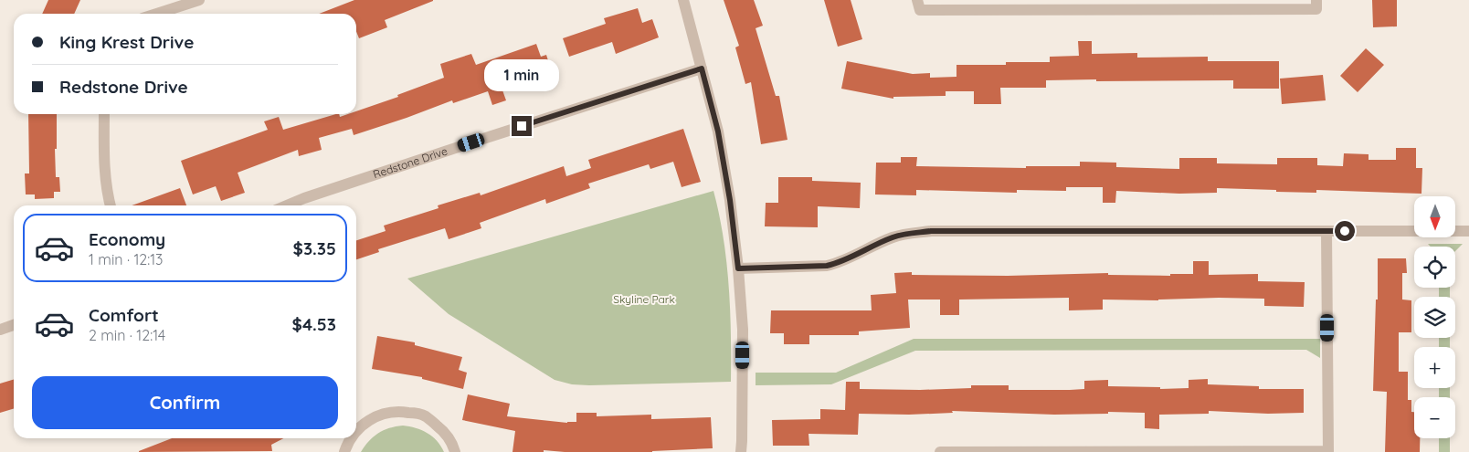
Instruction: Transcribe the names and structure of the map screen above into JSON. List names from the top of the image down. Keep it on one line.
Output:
{"streets":{"street":["Redstone Drive"]},"parks":["Skyline Park"],"north":"bottom","page":{"banner":["King Krest Drive","Redstone Drive"],"bubble":"1 min","map_buttons":["+","−"],"list":[{"name":"Economy","note":"1 min · 12:13","value":"$3.35"},{"name":"Comfort","note":"2 min · 12:14","value":"$4.53"}],"buttons":"Confirm"}}
